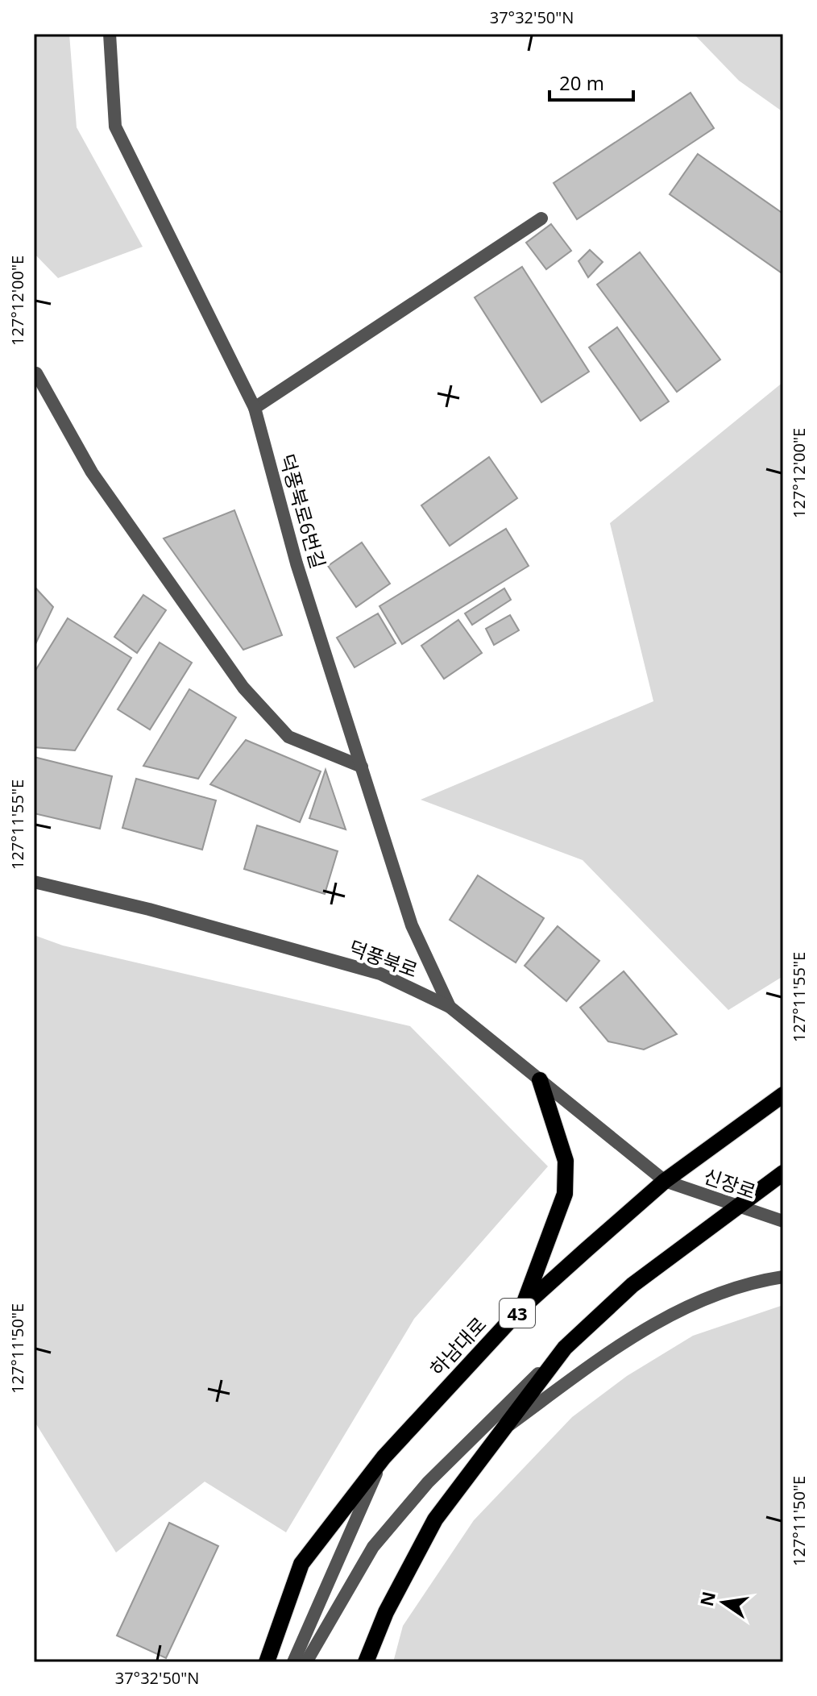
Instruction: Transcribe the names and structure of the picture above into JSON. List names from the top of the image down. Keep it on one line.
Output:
{"streets":{"main road":["43","하남대로"],"street":["덕풍북로6번길","덕풍북로","신장로"]},"crossings":[["덕풍북로6번길","덕풍북로"],["덕풍북로","신장로"],["덕풍북로","하남대로"],["신장로","하남대로"]],"scale_bar":"20 m","north":"left","coordinates":["37°32'50\"N","127°12'00\"E","127°11'55\"E","127°11'50\"E"]}
